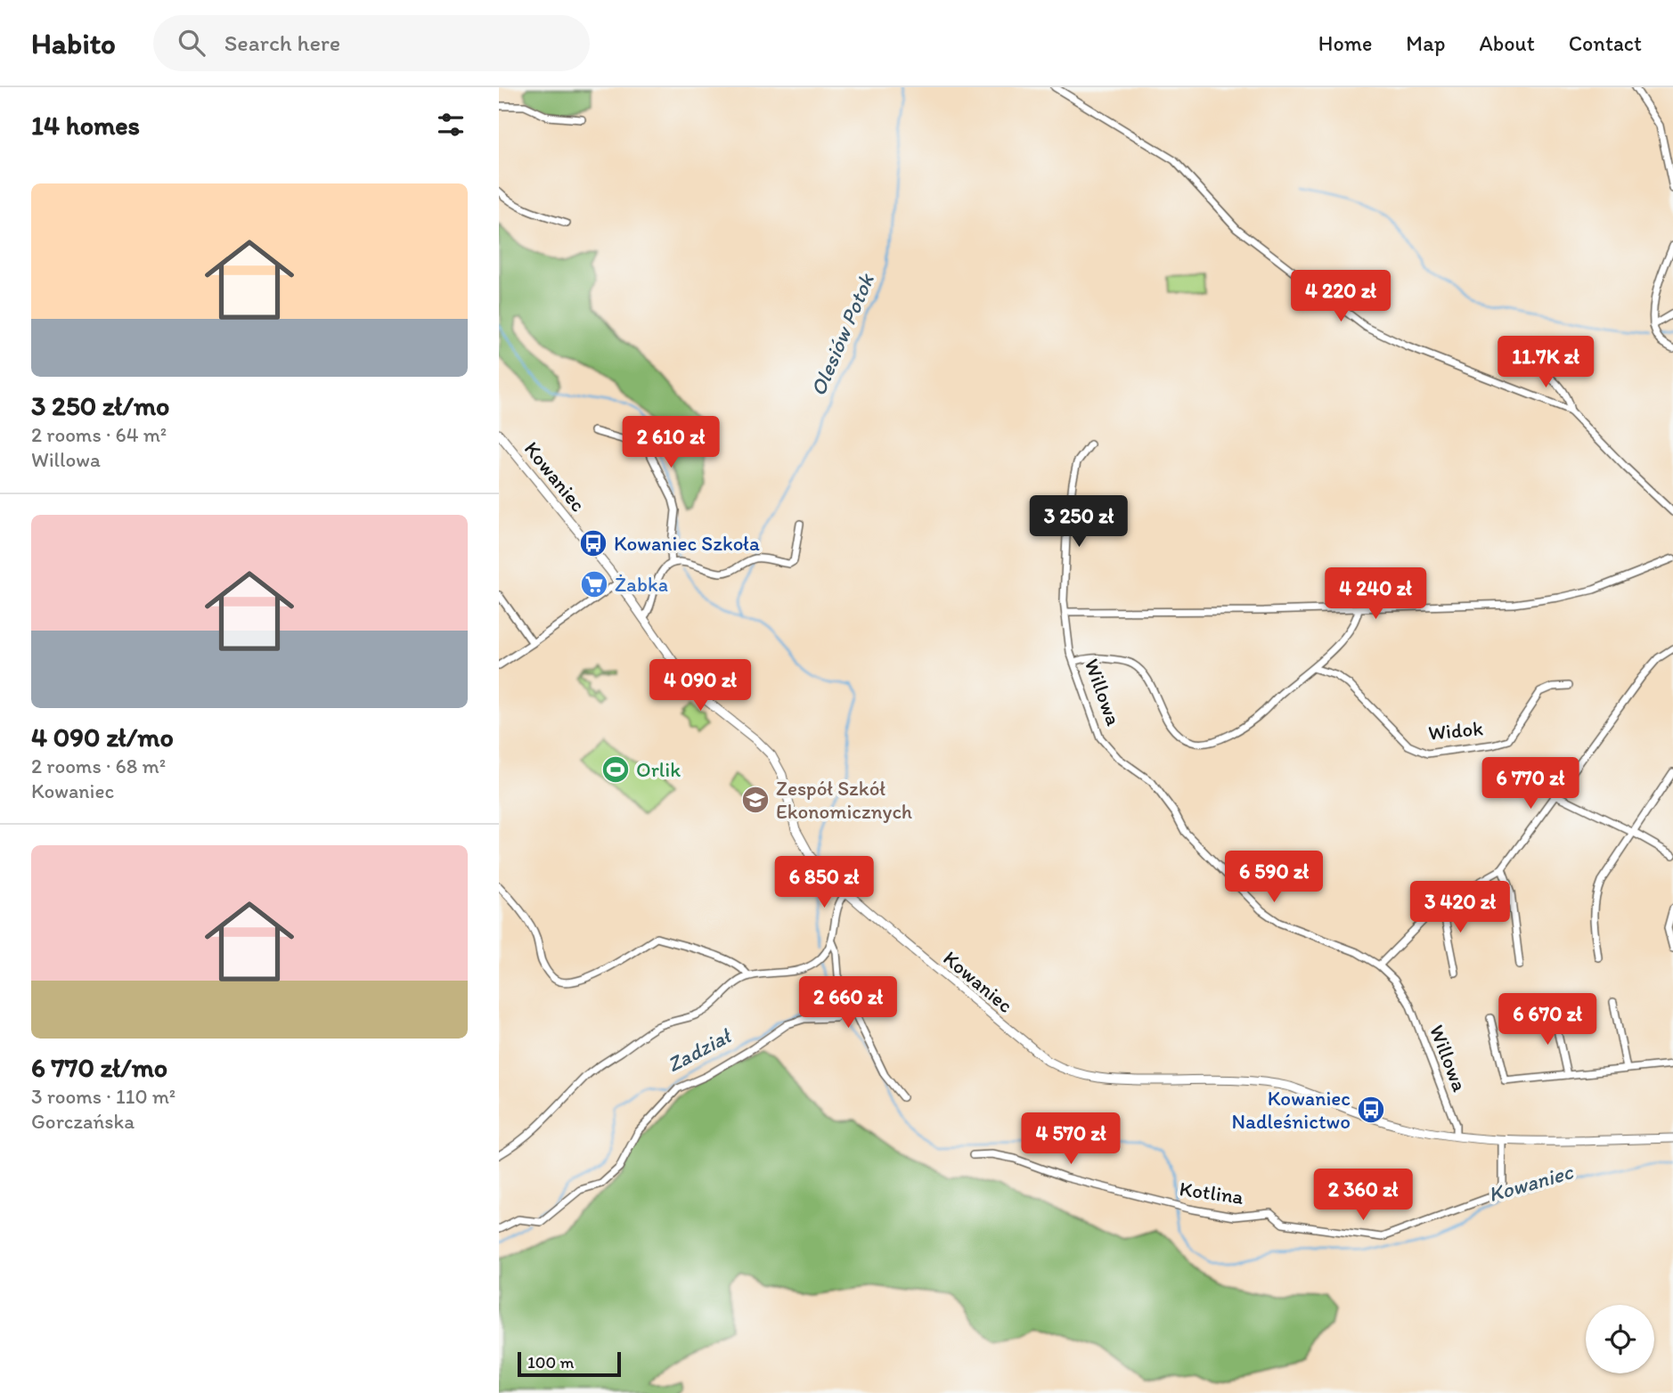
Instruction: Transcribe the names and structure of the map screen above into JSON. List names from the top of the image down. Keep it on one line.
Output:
{"streets":{"street":["Kowaniec","Willowa","Widok","Kotlina"]},"crossings":[["Kowaniec","Willowa"],["Kowaniec","Kotlina"]],"water":["Olesiów Potok","Zadział","Kowaniec"],"places":{"bus stop":["Kowaniec Szkoła","Kowaniec Nadleśnictwo"],"supermarket":["Żabka"],"sports":["Orlik"],"school or university":["Zespół Szkół Ekonomicznych"]},"scale_bar":"100 m","page":{"header":"Habito","search":"Search here","nav":["Home","Map","About","Contact"],"heading":"14 homes","list":[{"name":"3 250 zł/mo","note":"2 rooms · 64 m² · Willowa"},{"name":"4 090 zł/mo","note":"2 rooms · 68 m² · Kowaniec"},{"name":"6 770 zł/mo","note":"3 rooms · 110 m² · Gorczańska"}],"price":["4 220 zł","11.7K zł","2 610 zł","3 250 zł","4 240 zł","4 090 zł","6 770 zł","6 590 zł","6 850 zł","3 420 zł","2 660 zł","6 670 zł","4 570 zł","2 360 zł"],"scale":"100 m"}}
